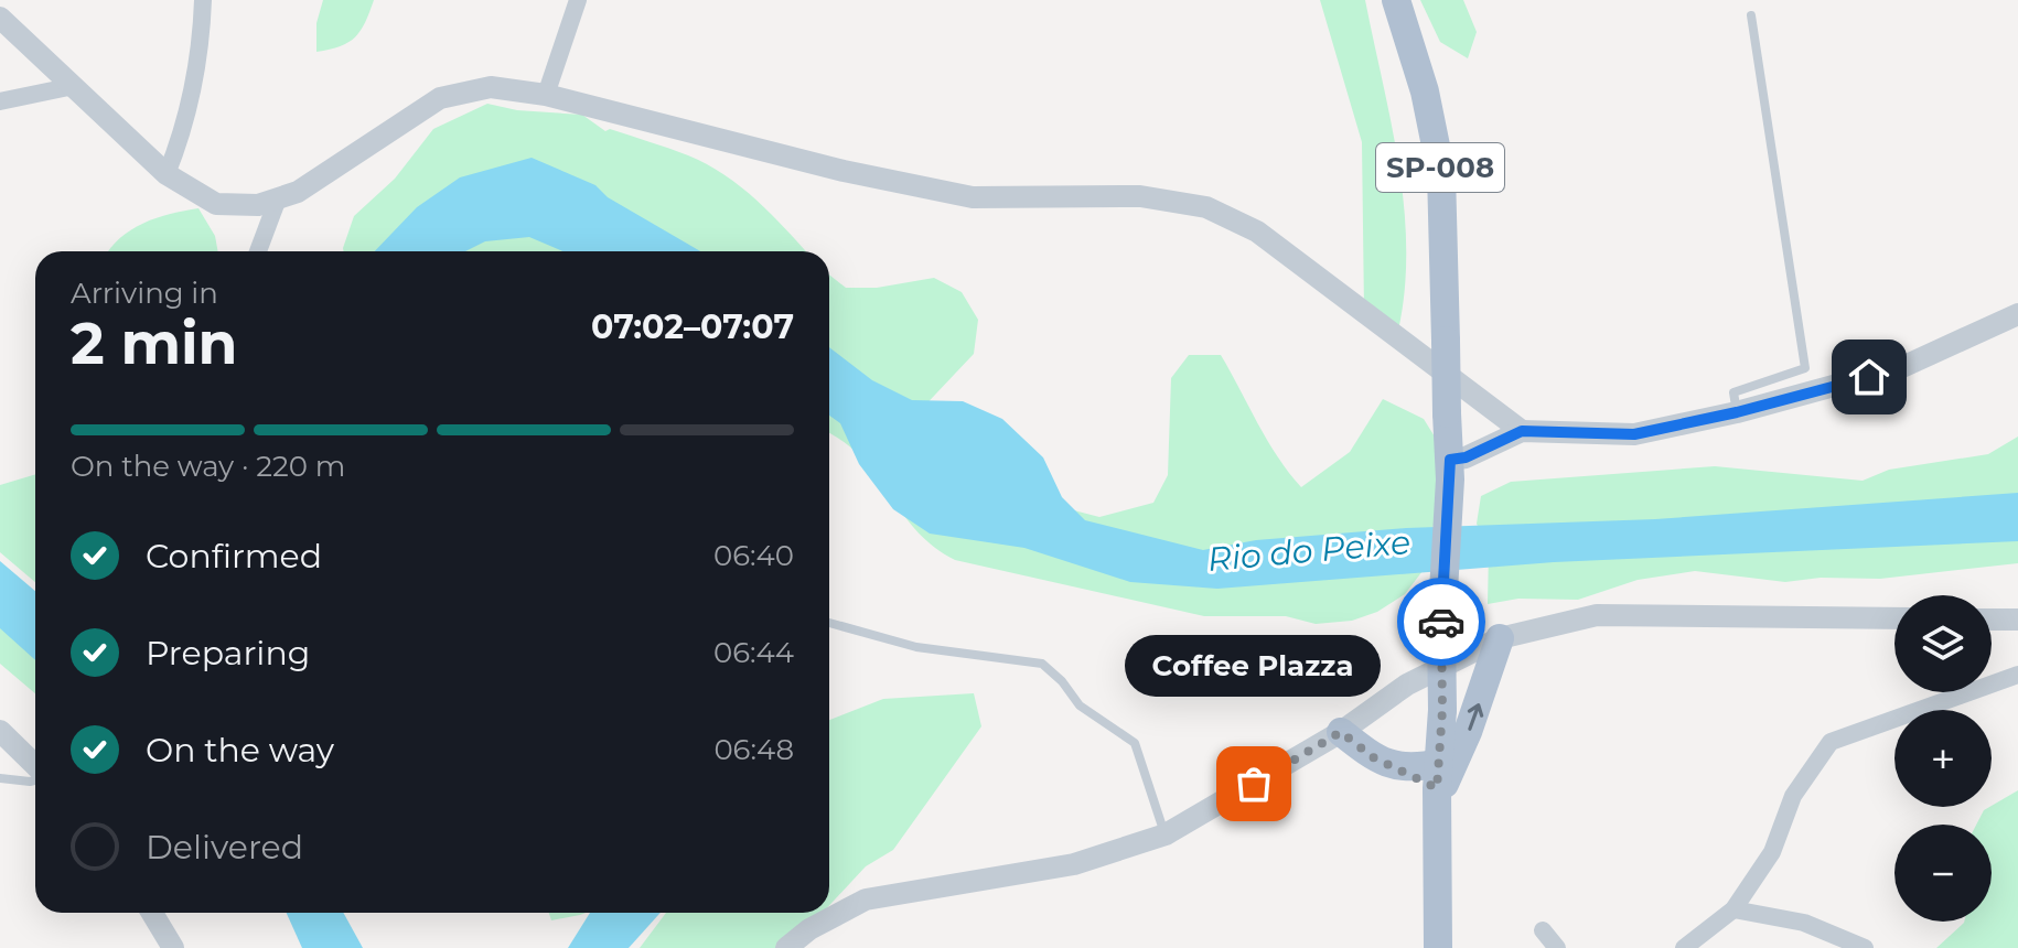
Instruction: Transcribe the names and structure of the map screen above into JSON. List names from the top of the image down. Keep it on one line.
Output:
{"streets":{"main road":["SP-008"]},"water":["Rio do Peixe"],"places":["Coffee Plazza"],"page":{"heading":["2 min","Arriving in","07:02–07:07"],"bar":"On the way · 220 m","list":[["Confirmed","06:40"],["Preparing","06:44"],["On the way","06:48"],"Delivered"],"map_buttons":["+","−"],"bubble":"Coffee Plazza"}}
